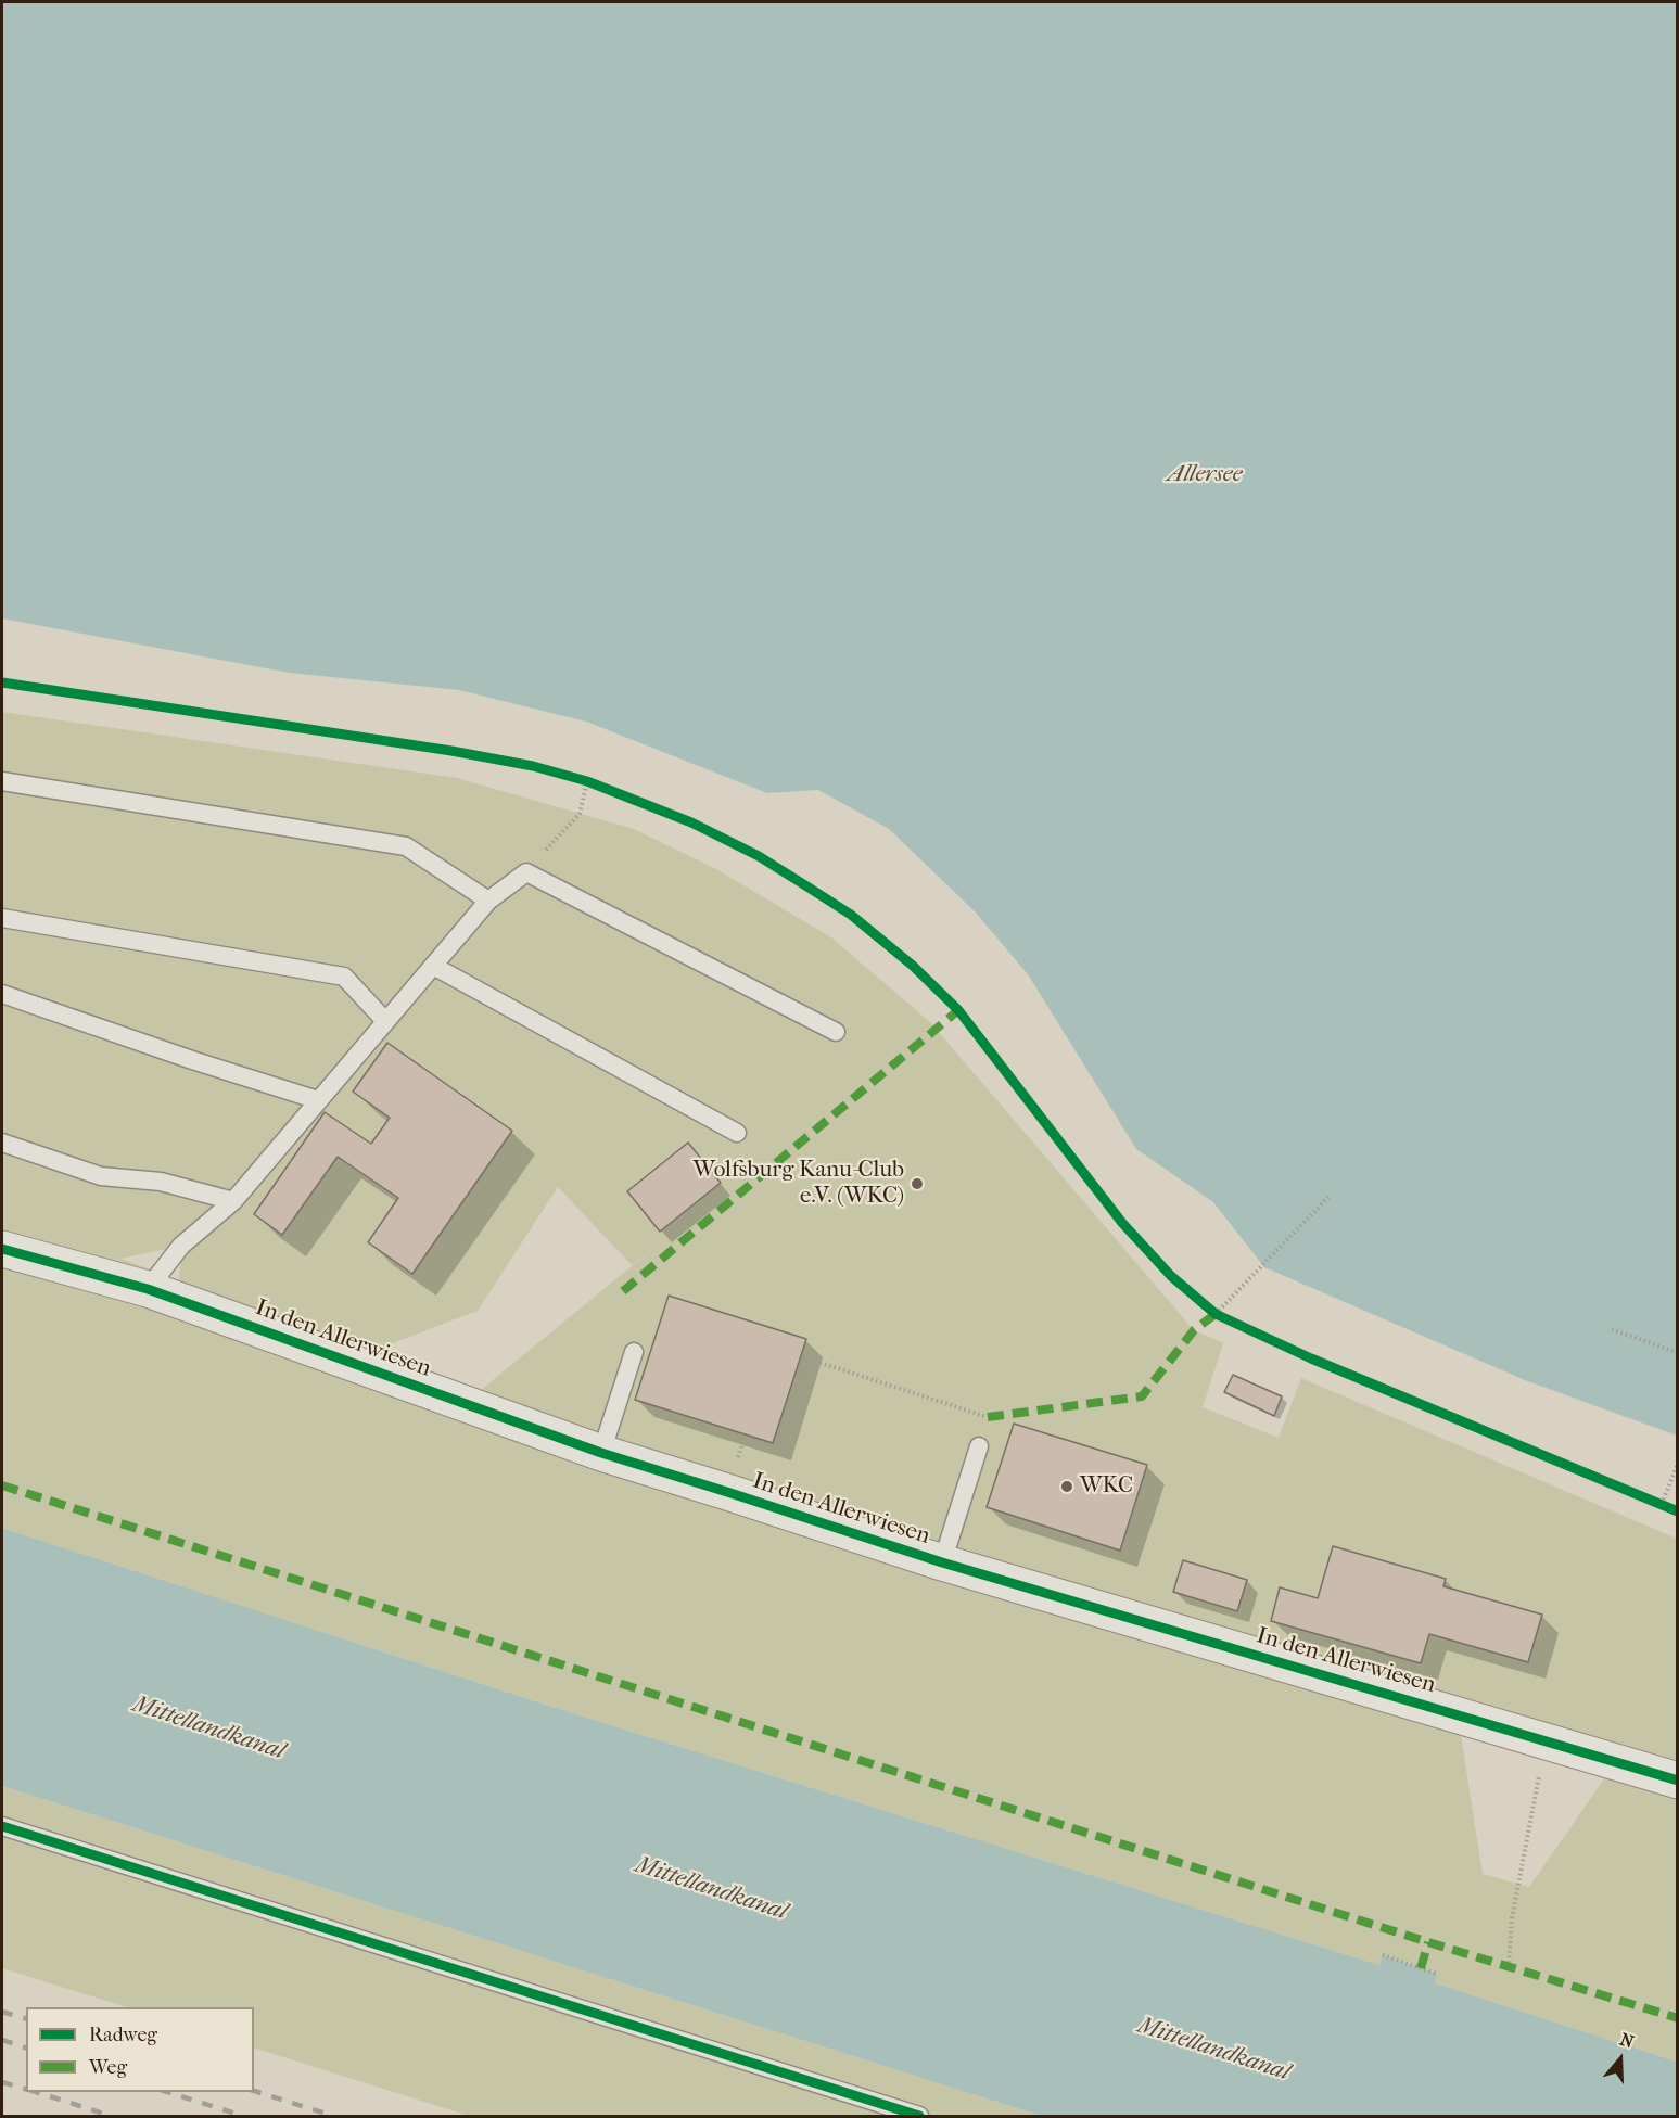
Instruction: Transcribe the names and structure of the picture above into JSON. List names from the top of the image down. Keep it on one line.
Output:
{"streets":{"street":["In den Allerwiesen"]},"water":["Allersee","Mittellandkanal"],"places":["Wolfsburg Kanu-Club e.V. (WKC)","WKC"],"legend":["Radweg","Weg"],"north":"top"}
